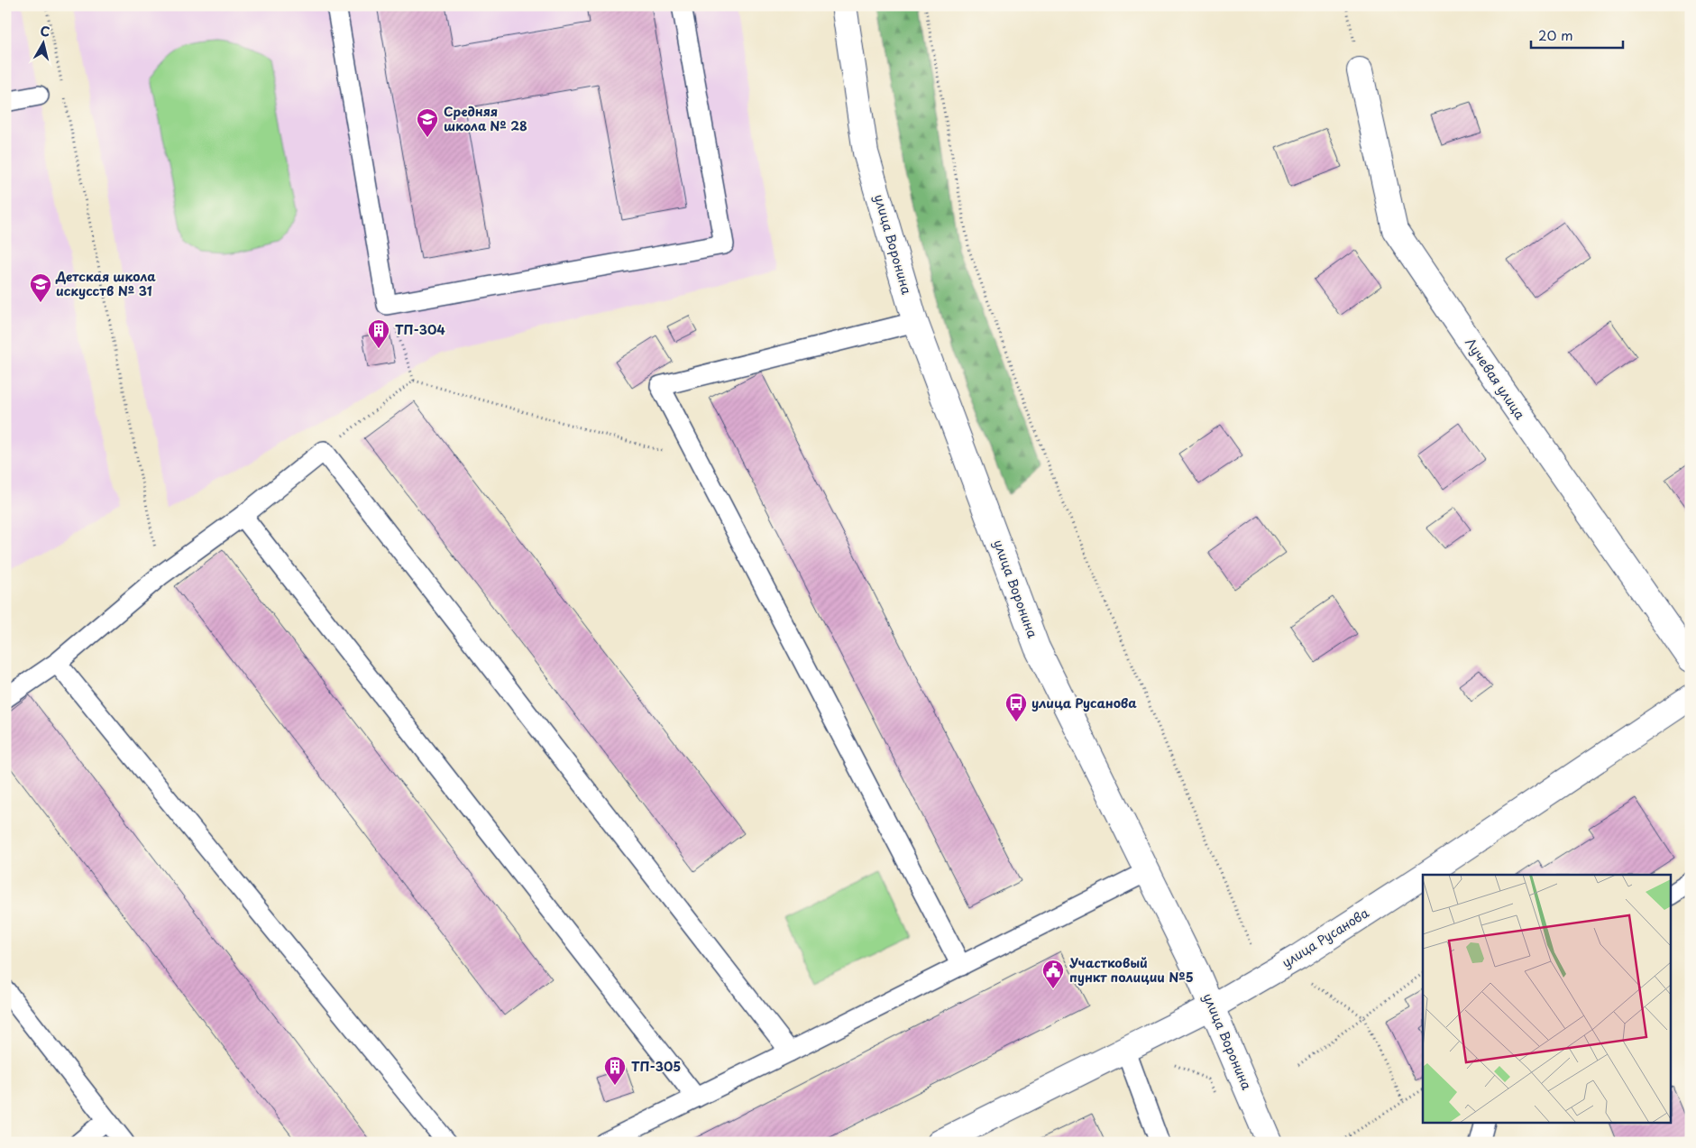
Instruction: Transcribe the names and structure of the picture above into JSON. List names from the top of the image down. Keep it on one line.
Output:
{"streets":{"street":["улица Воронина","Лучевая улица","улица Русанова"]},"crossings":[["улица Воронина","улица Русанова"]],"places":{"school or university":["Средняя школа № 28","Детская школа искусств № 31"],"building":["ТП-304","ТП-305"],"bus stop":["улица Русанова"],"public building":["Участковый пункт полиции №5"]},"scale_bar":"20 m","north":"top"}
